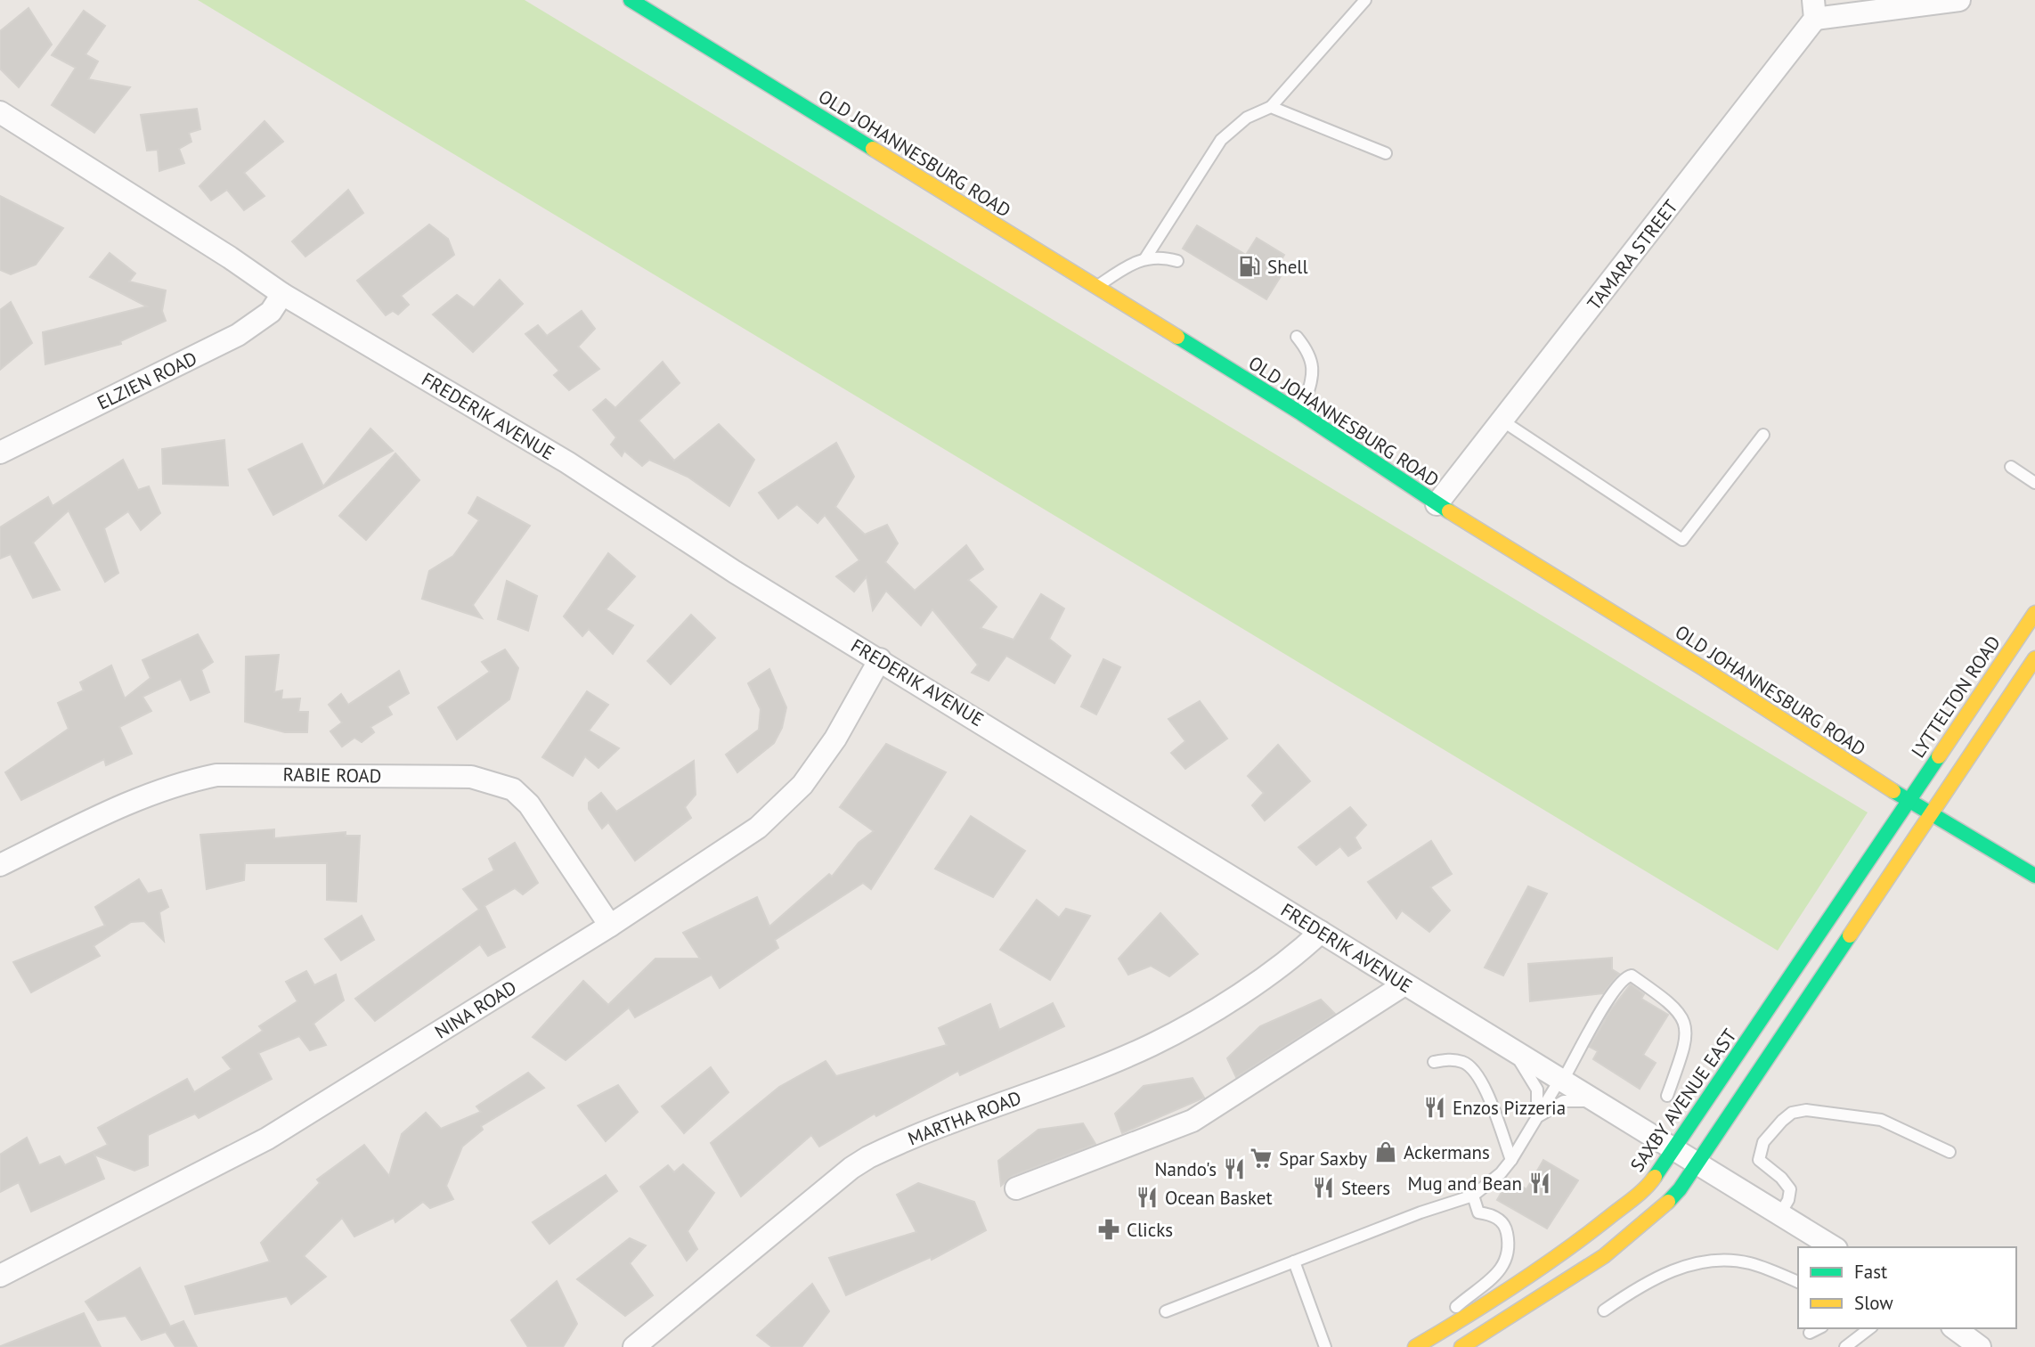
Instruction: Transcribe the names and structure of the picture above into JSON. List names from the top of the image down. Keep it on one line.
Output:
{"streets":{"main road":["OLD JOHANNESBURG ROAD","LYTTELTON ROAD","SAXBY AVENUE EAST"],"street":["TAMARA STREET","ELZIEN ROAD","FREDERIK AVENUE","RABIE ROAD","NINA ROAD","MARTHA ROAD"]},"crossings":[["OLD JOHANNESBURG ROAD","TAMARA STREET"],["OLD JOHANNESBURG ROAD","LYTTELTON ROAD"],["OLD JOHANNESBURG ROAD","SAXBY AVENUE EAST"],["ELZIEN ROAD","FREDERIK AVENUE"],["FREDERIK AVENUE","NINA ROAD"],["FREDERIK AVENUE","SAXBY AVENUE EAST"],["FREDERIK AVENUE","MARTHA ROAD"],["LYTTELTON ROAD","SAXBY AVENUE EAST"],["RABIE ROAD","NINA ROAD"]],"places":{"fuel station":["Shell"],"restaurant":["Enzos Pizzeria","Nando's","Mug and Bean","Steers","Ocean Basket"],"shop":["Ackermans"],"supermarket":["Spar Saxby"],"pharmacy":["Clicks"]},"legend":["Fast","Slow"]}
